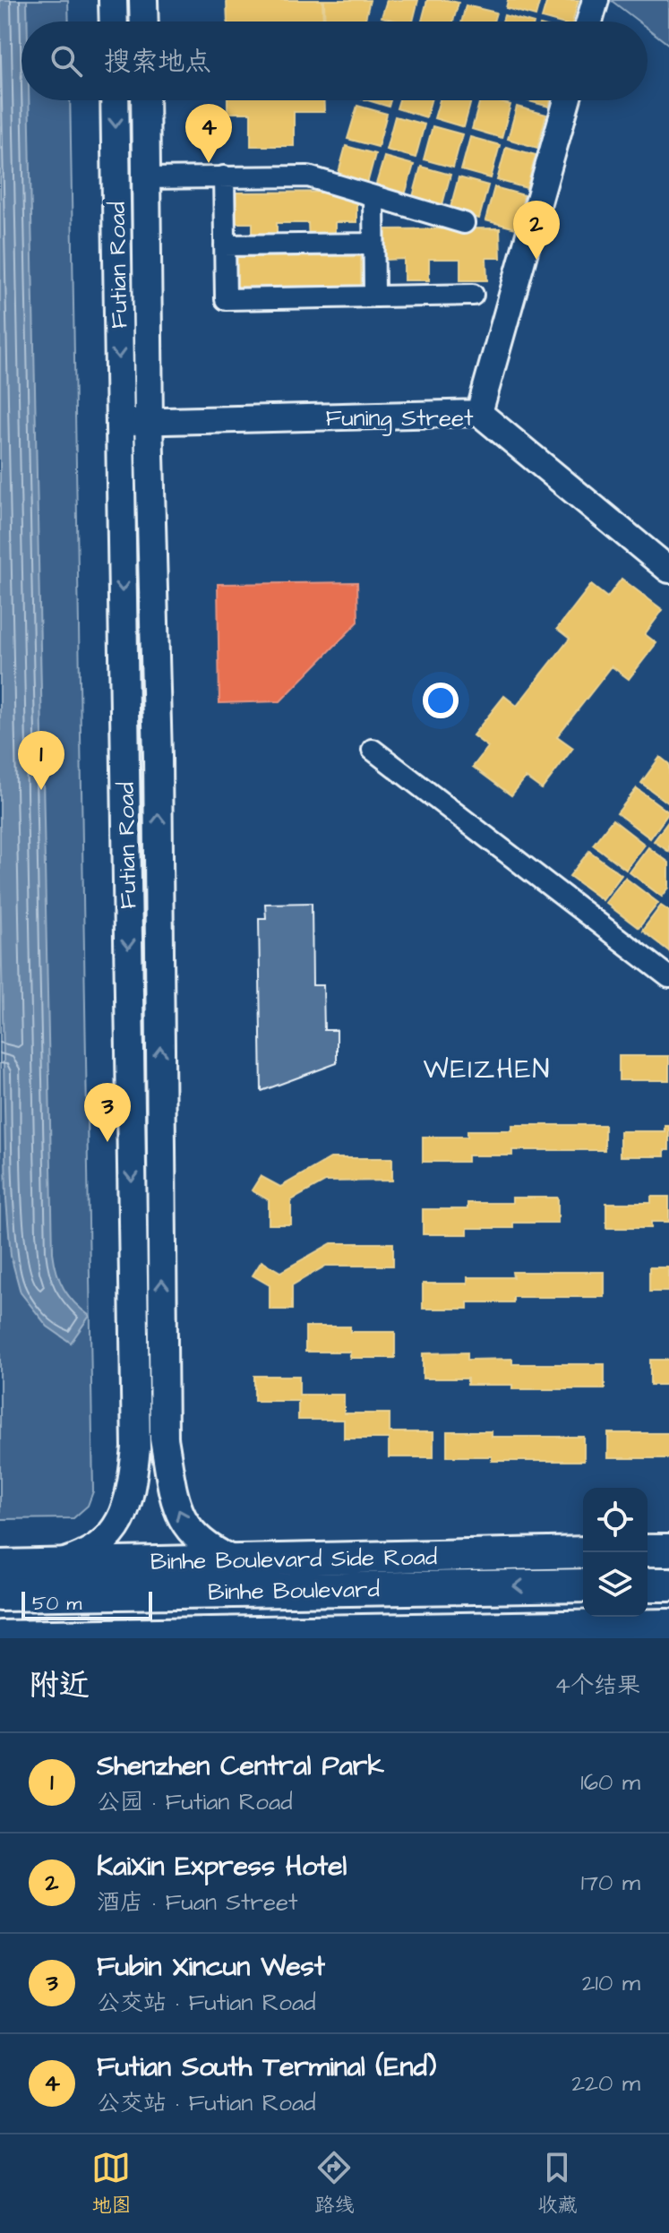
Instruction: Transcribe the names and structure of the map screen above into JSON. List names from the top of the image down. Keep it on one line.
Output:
{"streets":{"highway":["Binhe Boulevard"],"main road":["Futian Road","Binhe Boulevard Side Road"],"street":["Funing Street"]},"crossings":[["Futian Road","Funing Street"],["Futian Road","Binhe Boulevard Side Road"]],"districts":["WEIZHEN"],"scale_bar":"50 m","page":{"search":"搜索地点","pins":["4","2","1","3"],"scale":"50 m","heading":["附近","4个结果"],"list":[{"mark":"1","name":"Shenzhen Central Park","note":"公园 · Futian Road","value":"160 m"},{"mark":"2","name":"KaiXin Express Hotel","note":"酒店 · Fuan Street","value":"170 m"},{"mark":"3","name":"Fubin Xincun West","note":"公交站 · Futian Road","value":"210 m"},{"mark":"4","name":"Futian South Terminal (End)","note":"公交站 · Futian Road","value":"220 m"}],"nav":["地图","路线","收藏"]}}
